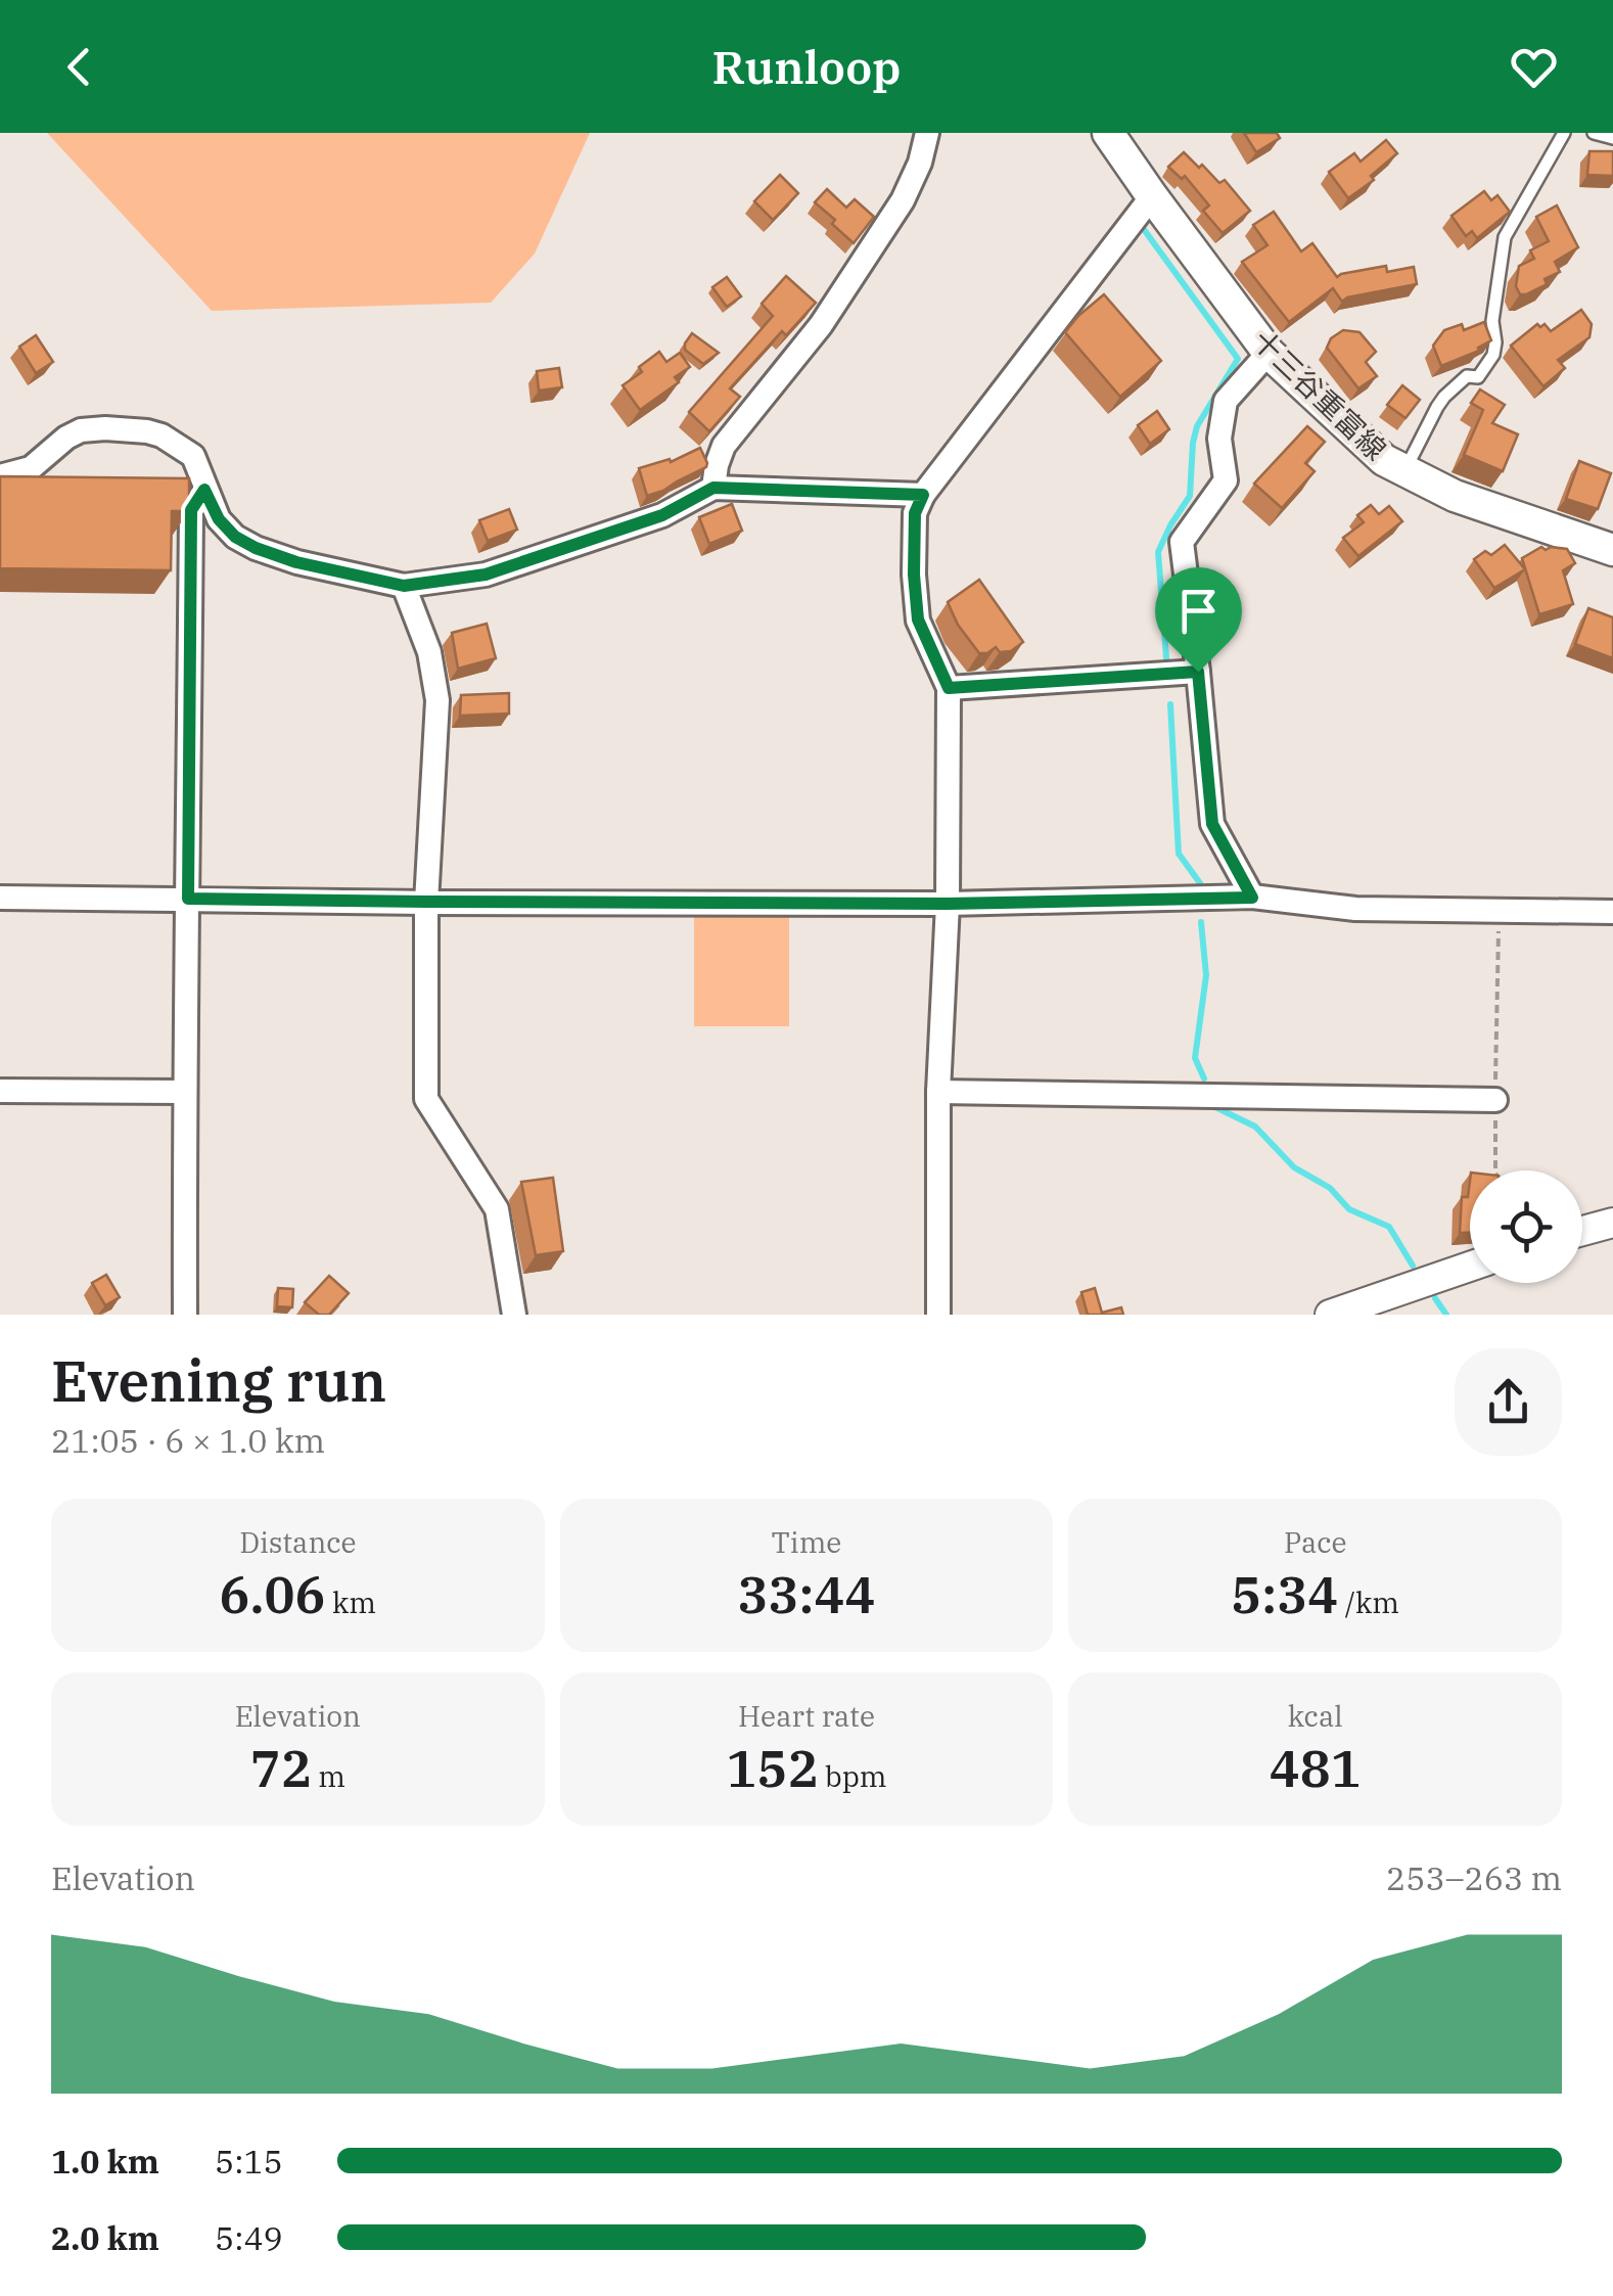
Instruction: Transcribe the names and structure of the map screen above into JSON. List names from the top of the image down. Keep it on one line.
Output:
{"streets":{"main road":["十三谷重富線"]},"page":{"header":"Runloop","heading":["Evening run","21:05 · 6 × 1.0 km"],"stats":[["Distance","6.06 km"],["Time","33:44"],["Pace","5:34 /km"],["Elevation","72 m"],["Heart rate","152 bpm"],["kcal","481"]],"chart":["Elevation","253–263 m"],"list":[{"name":"1.0 km","note":"5:15"},{"name":"2.0 km","note":"5:49"}]}}
